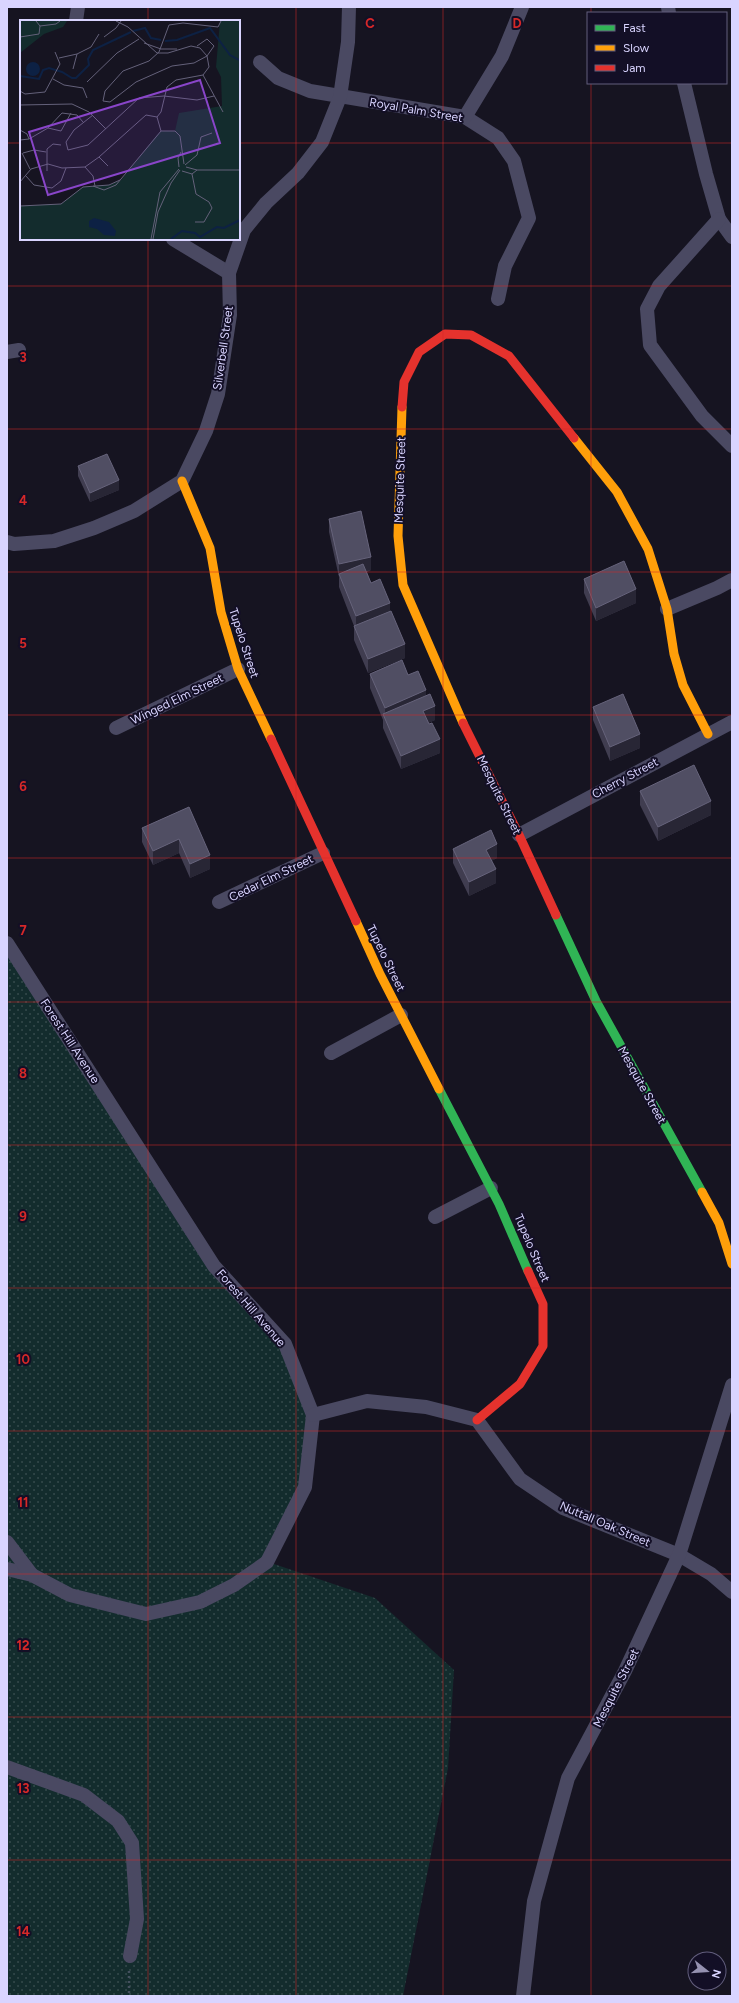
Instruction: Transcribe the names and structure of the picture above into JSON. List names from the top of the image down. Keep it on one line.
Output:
{"streets":{"street":["Royal Palm Street","Silverbell Street","Mesquite Street","Tupelo Street","Winged Elm Street","Cherry Street","Cedar Elm Street","Forest Hill Avenue","Nuttall Oak Street"]},"crossings":[["Royal Palm Street","Silverbell Street"],["Silverbell Street","Tupelo Street"],["Mesquite Street","Cherry Street"],["Mesquite Street","Nuttall Oak Street"],["Tupelo Street","Winged Elm Street"],["Tupelo Street","Cedar Elm Street"],["Tupelo Street","Nuttall Oak Street"]],"legend":["Fast","Slow","Jam"],"north":"right","grid":{"columns":["C","D"],"rows":["3","4","5","6","7","8","9","10","11","12","13","14"]}}
